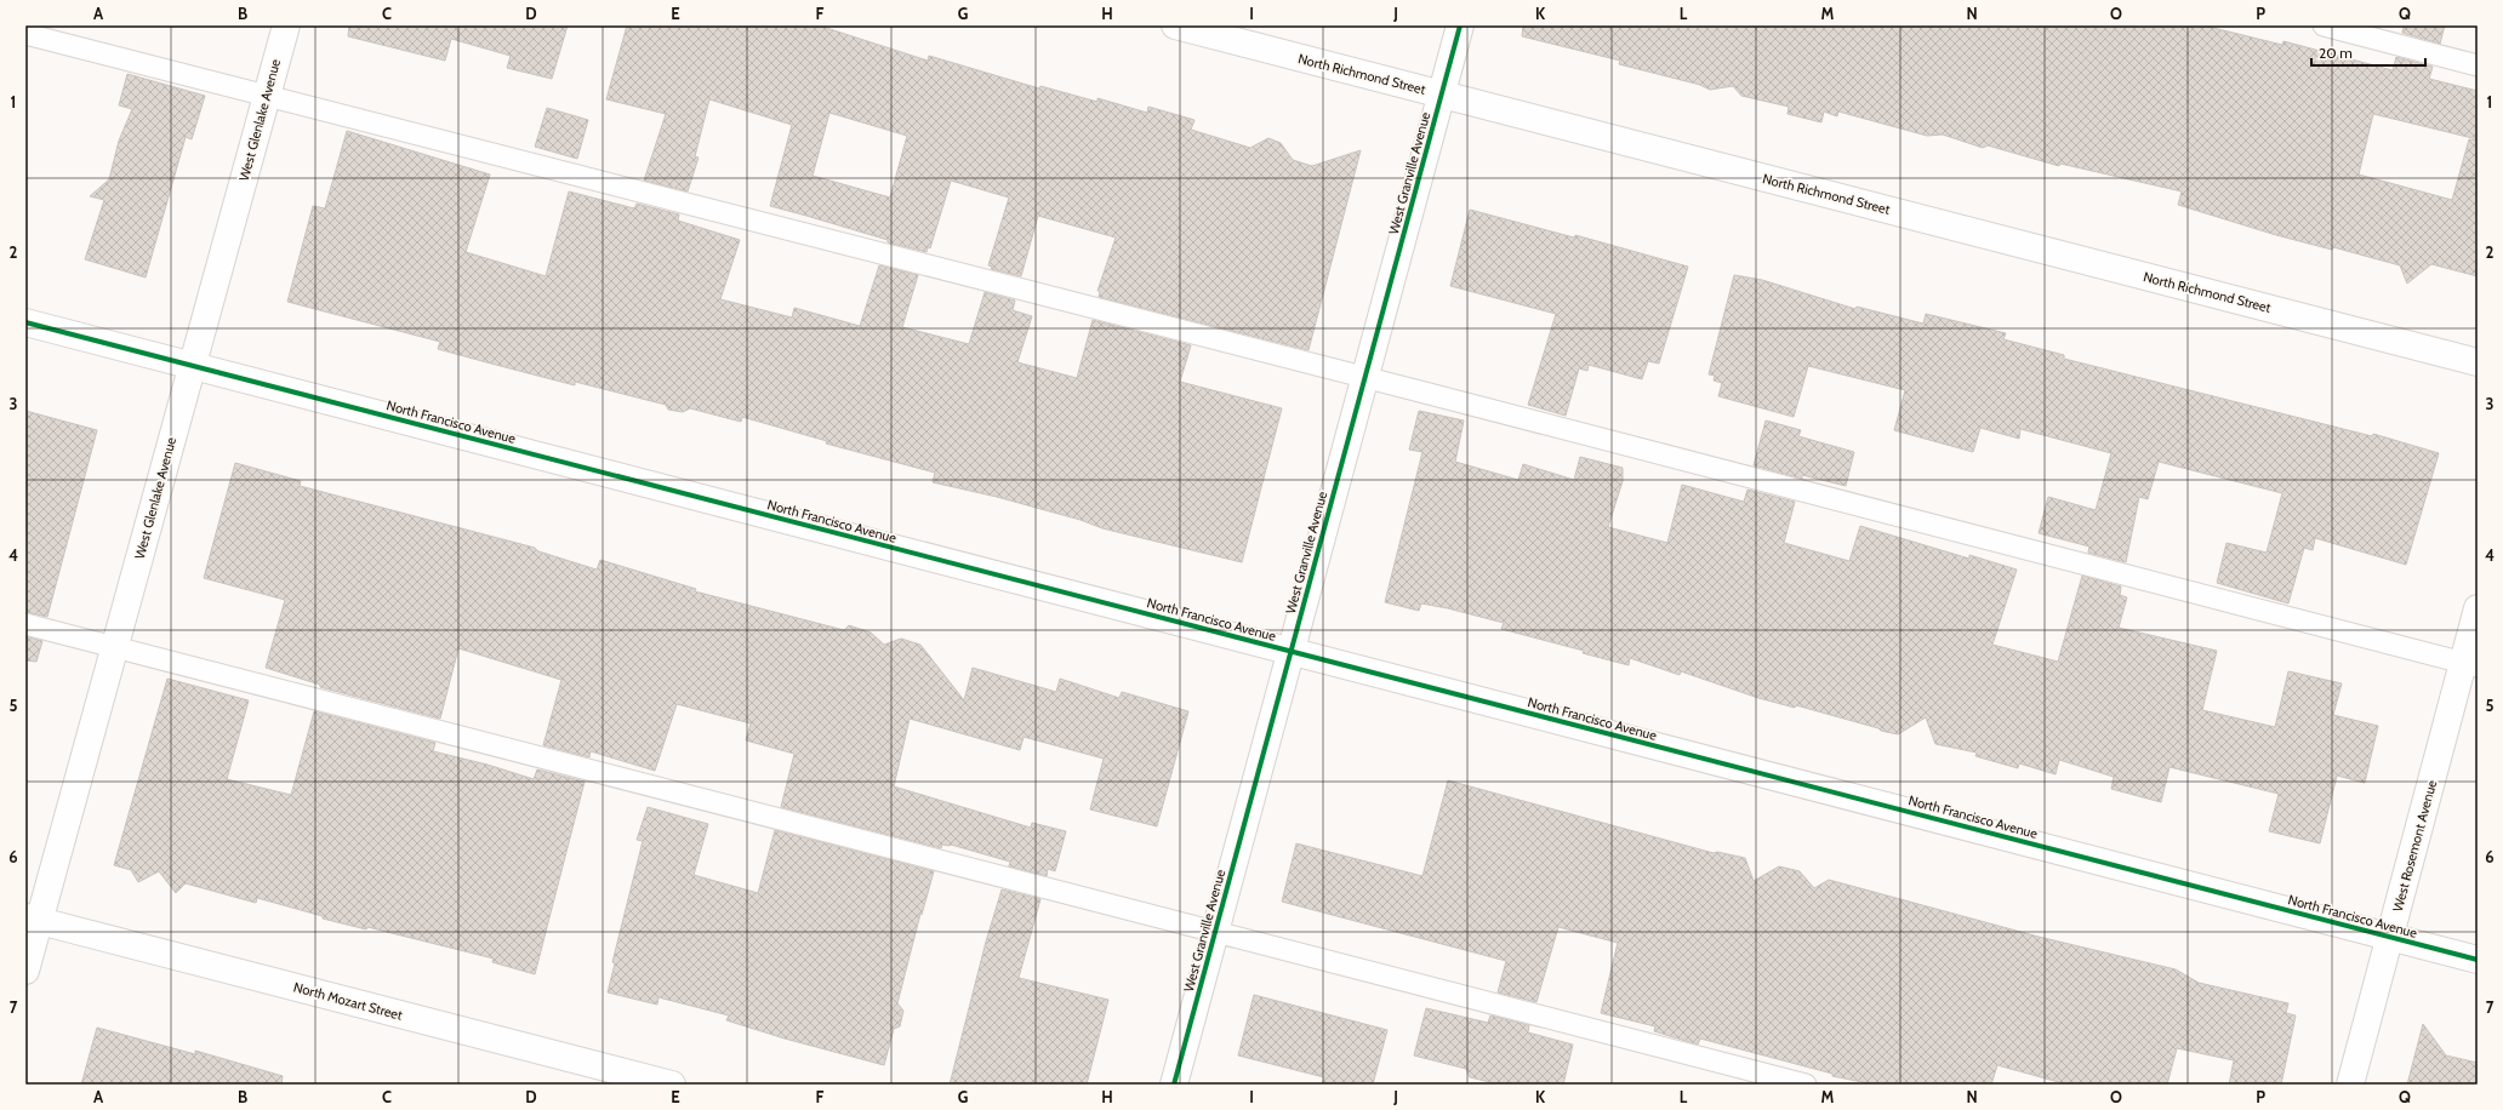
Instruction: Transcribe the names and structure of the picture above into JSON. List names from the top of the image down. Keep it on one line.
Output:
{"streets":{"street":["North Richmond Street","West Glenlake Avenue","West Granville Avenue","North Francisco Avenue","West Rosemont Avenue","North Mozart Street"]},"crossings":[["North Richmond Street","West Granville Avenue"],["West Glenlake Avenue","North Francisco Avenue"],["West Glenlake Avenue","North Mozart Street"],["West Granville Avenue","North Francisco Avenue"],["North Francisco Avenue","West Rosemont Avenue"]],"scale_bar":"20 m","grid":{"columns":["A","B","C","D","E","F","G","H","I","J","K","L","M","N","O","P","Q"],"rows":["1","2","3","4","5","6","7"]}}
